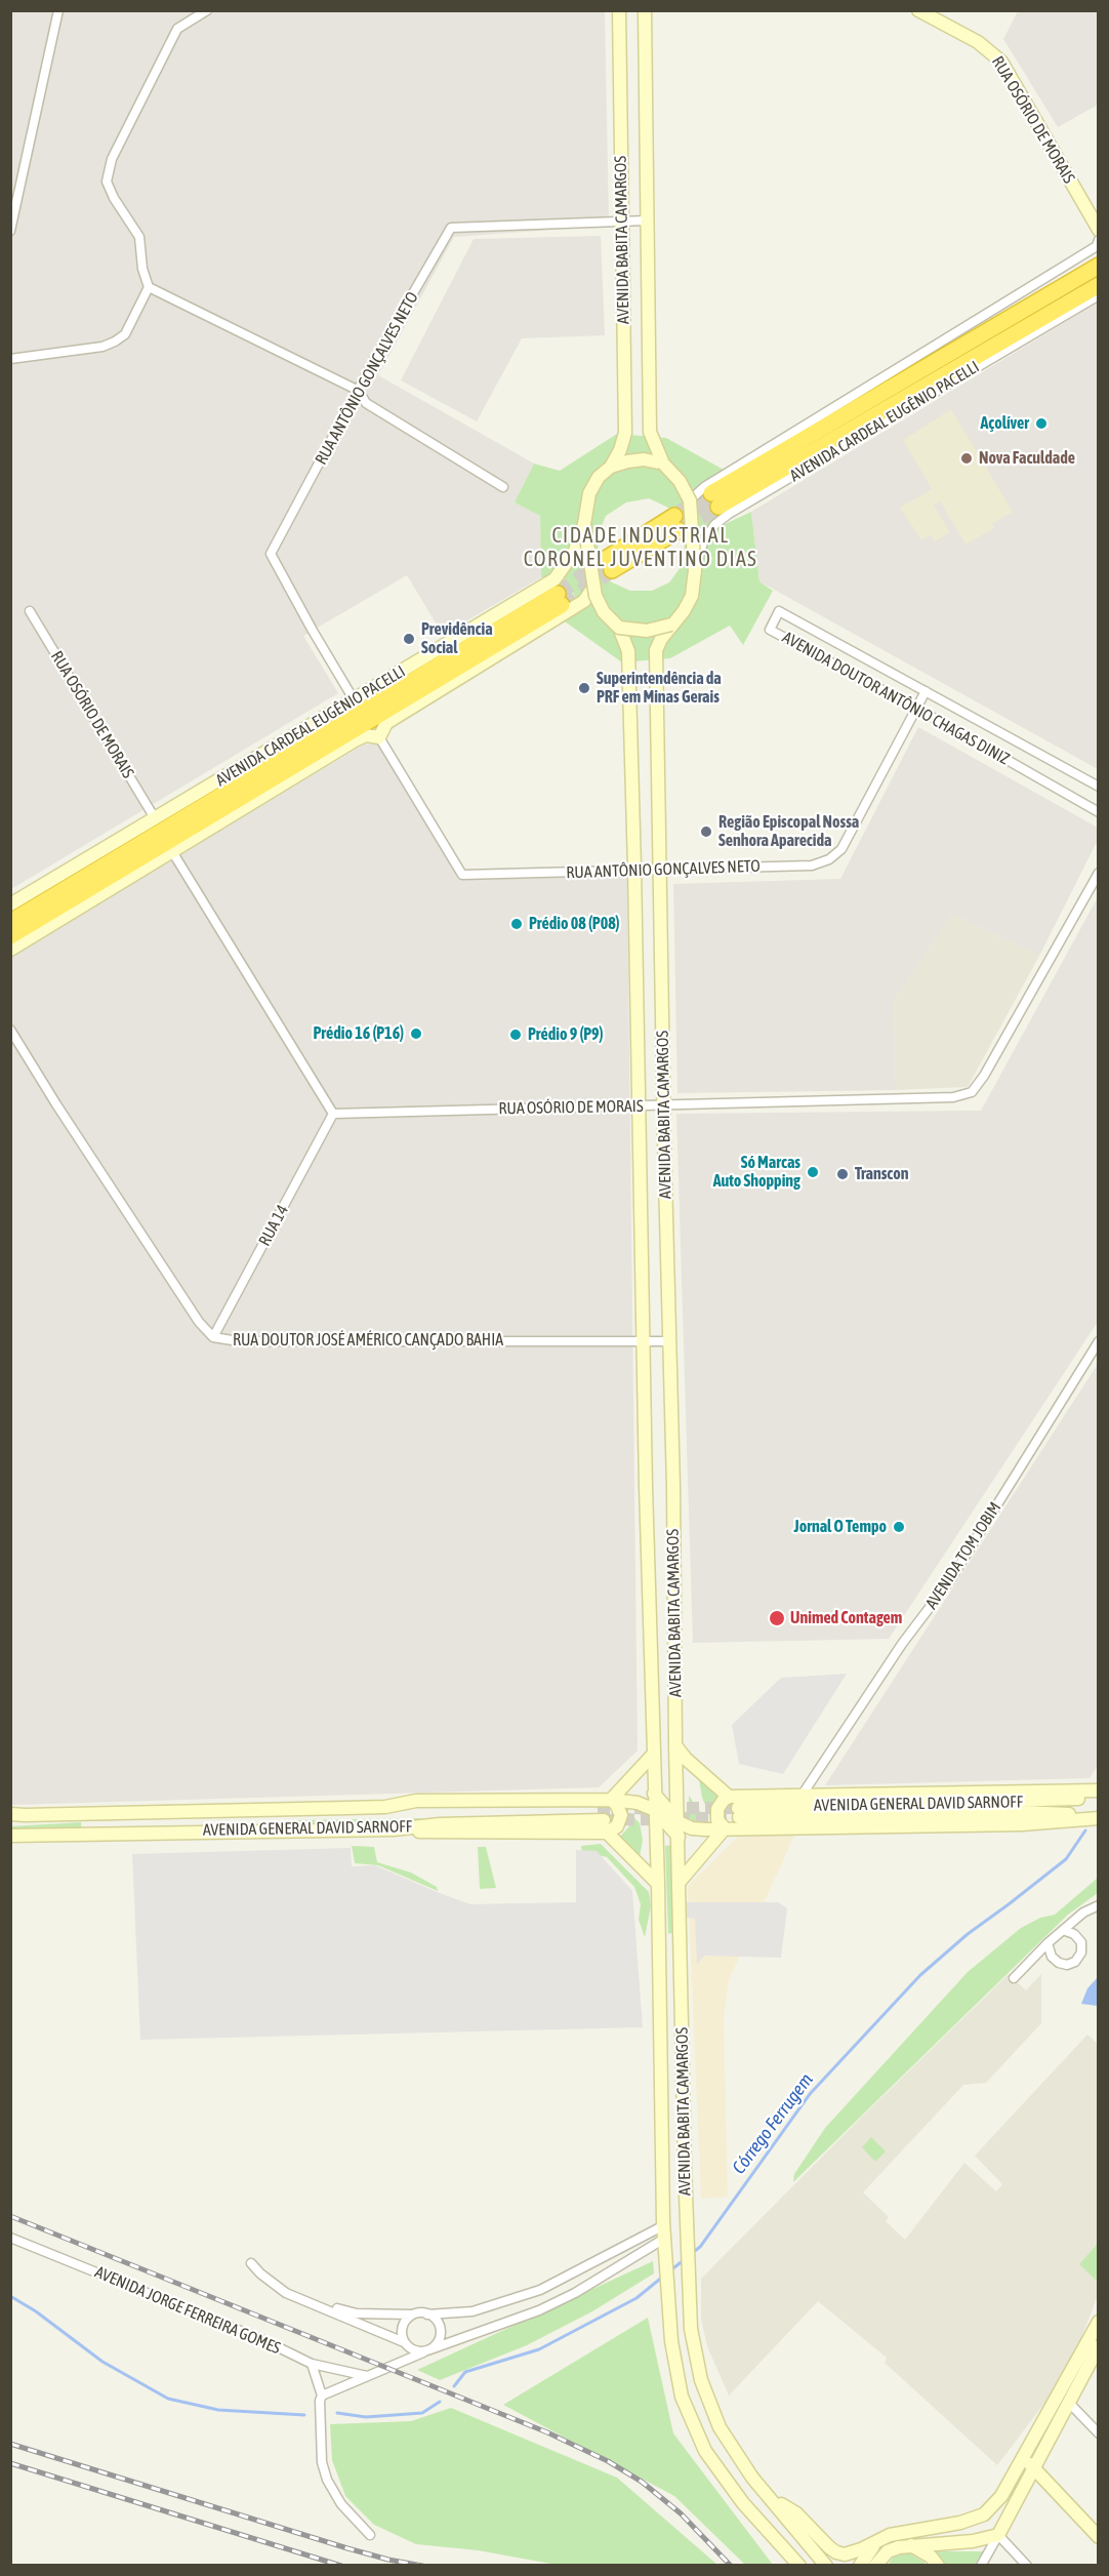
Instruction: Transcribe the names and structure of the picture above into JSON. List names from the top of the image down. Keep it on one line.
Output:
{"streets":{"highway":["AVENIDA CARDEAL EUGÊNIO PACELLI"],"main road":["RUA OSÓRIO DE MORAIS","AVENIDA BABITA CAMARGOS","AVENIDA GENERAL DAVID SARNOFF"],"street":["RUA ANTÔNIO GONÇALVES NETO","AVENIDA DOUTOR ANTÔNIO CHAGAS DINIZ","RUA 14","RUA DOUTOR JOSÉ AMÉRICO CANÇADO BAHIA","AVENIDA TOM JOBIM","AVENIDA JORGE FERREIRA GOMES"]},"crossings":[["RUA OSÓRIO DE MORAIS","AVENIDA BABITA CAMARGOS"],["RUA OSÓRIO DE MORAIS","AVENIDA CARDEAL EUGÊNIO PACELLI"],["RUA OSÓRIO DE MORAIS","RUA 14"],["AVENIDA BABITA CAMARGOS","RUA ANTÔNIO GONÇALVES NETO"],["AVENIDA BABITA CAMARGOS","AVENIDA CARDEAL EUGÊNIO PACELLI"],["AVENIDA BABITA CAMARGOS","RUA DOUTOR JOSÉ AMÉRICO CANÇADO BAHIA"],["AVENIDA BABITA CAMARGOS","AVENIDA GENERAL DAVID SARNOFF"],["RUA ANTÔNIO GONÇALVES NETO","AVENIDA CARDEAL EUGÊNIO PACELLI"],["RUA ANTÔNIO GONÇALVES NETO","AVENIDA DOUTOR ANTÔNIO CHAGAS DINIZ"],["RUA 14","RUA DOUTOR JOSÉ AMÉRICO CANÇADO BAHIA"]],"districts":["CIDADE INDUSTRIAL CORONEL JUVENTINO DIAS"],"water":["Córrego Ferrugem"],"places":["Açolíver","Nova Faculdade","Previdência Social","Superintendência da PRF em Minas Gerais","Região Episcopal Nossa Senhora Aparecida","Prédio 08 (P08)","Prédio 16 (P16)","Prédio 9 (P9)","Só Marcas Auto Shopping","Transcon","Jornal O Tempo","Unimed Contagem"]}
